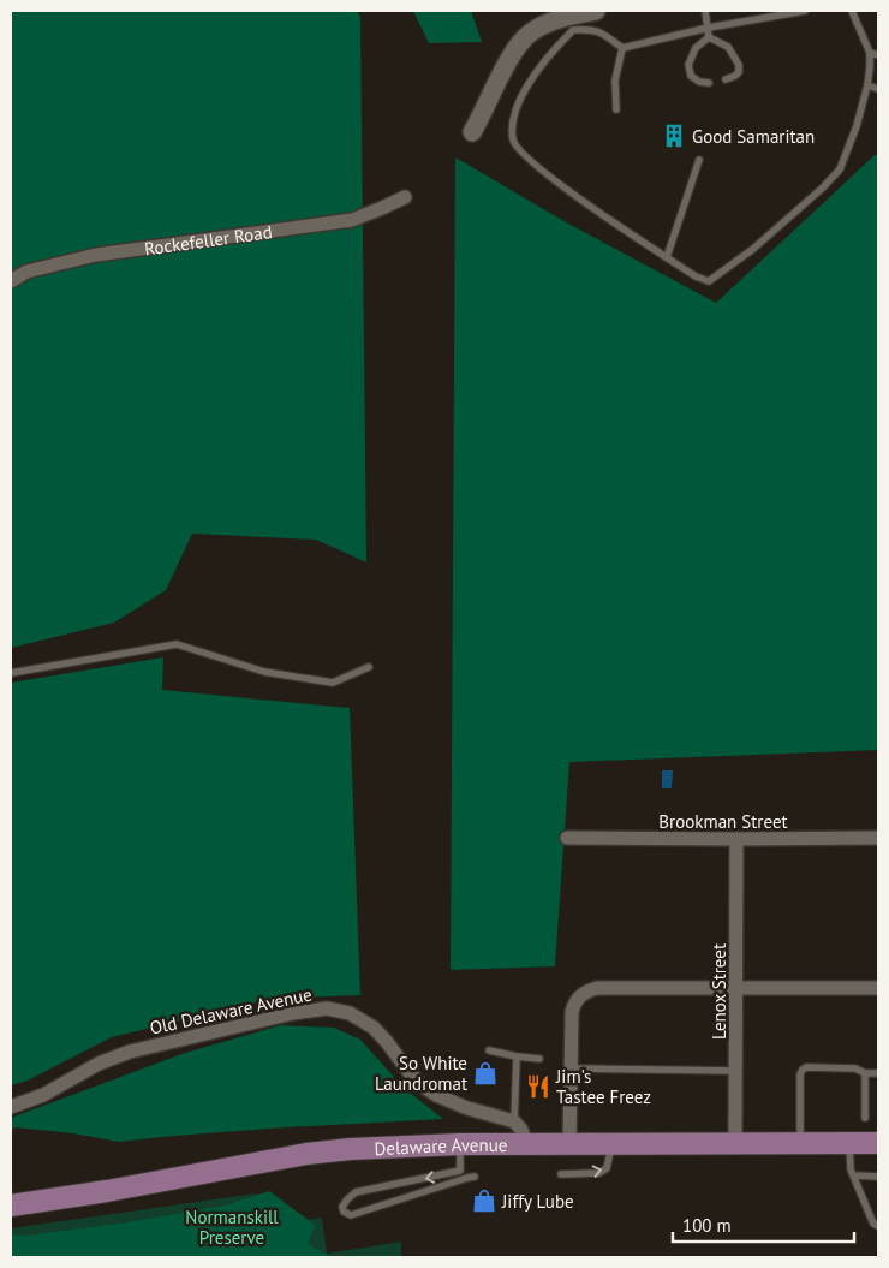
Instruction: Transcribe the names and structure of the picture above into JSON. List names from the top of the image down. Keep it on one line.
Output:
{"streets":{"main road":["Delaware Avenue"],"street":["Rockefeller Road","Brookman Street","Lenox Street","Old Delaware Avenue"]},"crossings":[["Brookman Street","Lenox Street"],["Lenox Street","Delaware Avenue"]],"parks":["Normanskill Preserve"],"places":{"building":["Good Samaritan"],"shop":["So White Laundromat","Jiffy Lube"],"restaurant":["Jim's Tastee Freez"]},"scale_bar":"100 m"}
